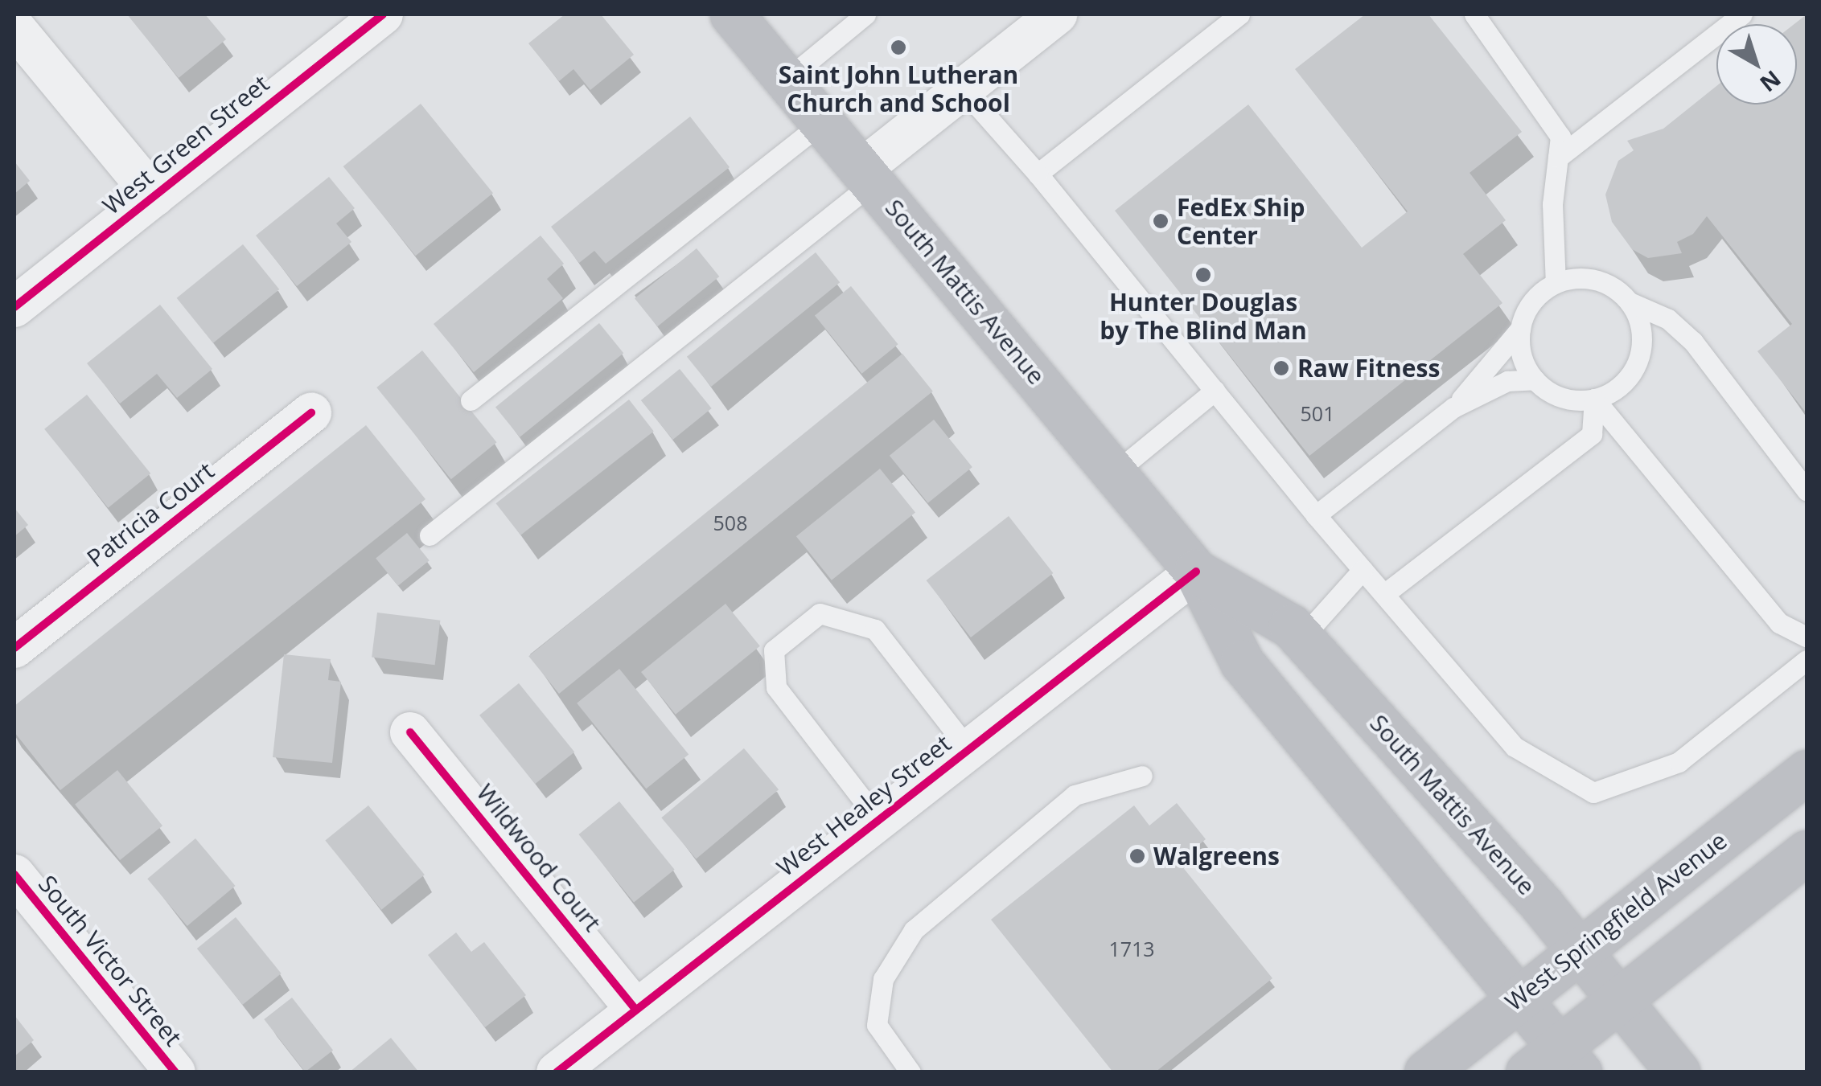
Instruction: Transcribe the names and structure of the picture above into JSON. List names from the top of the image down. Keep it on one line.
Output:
{"streets":{"main road":["South Mattis Avenue","West Springfield Avenue"],"street":["West Green Street","Patricia Court","West Healey Street","Wildwood Court","South Victor Street"]},"crossings":[["South Mattis Avenue","West Healey Street"],["South Mattis Avenue","West Springfield Avenue"],["West Healey Street","Wildwood Court"]],"places":["Saint John Lutheran Church and School","FedEx Ship Center","Hunter Douglas by The Blind Man","Raw Fitness","Walgreens"],"house_numbers":["501","508","1713"],"north":"bottom right"}
